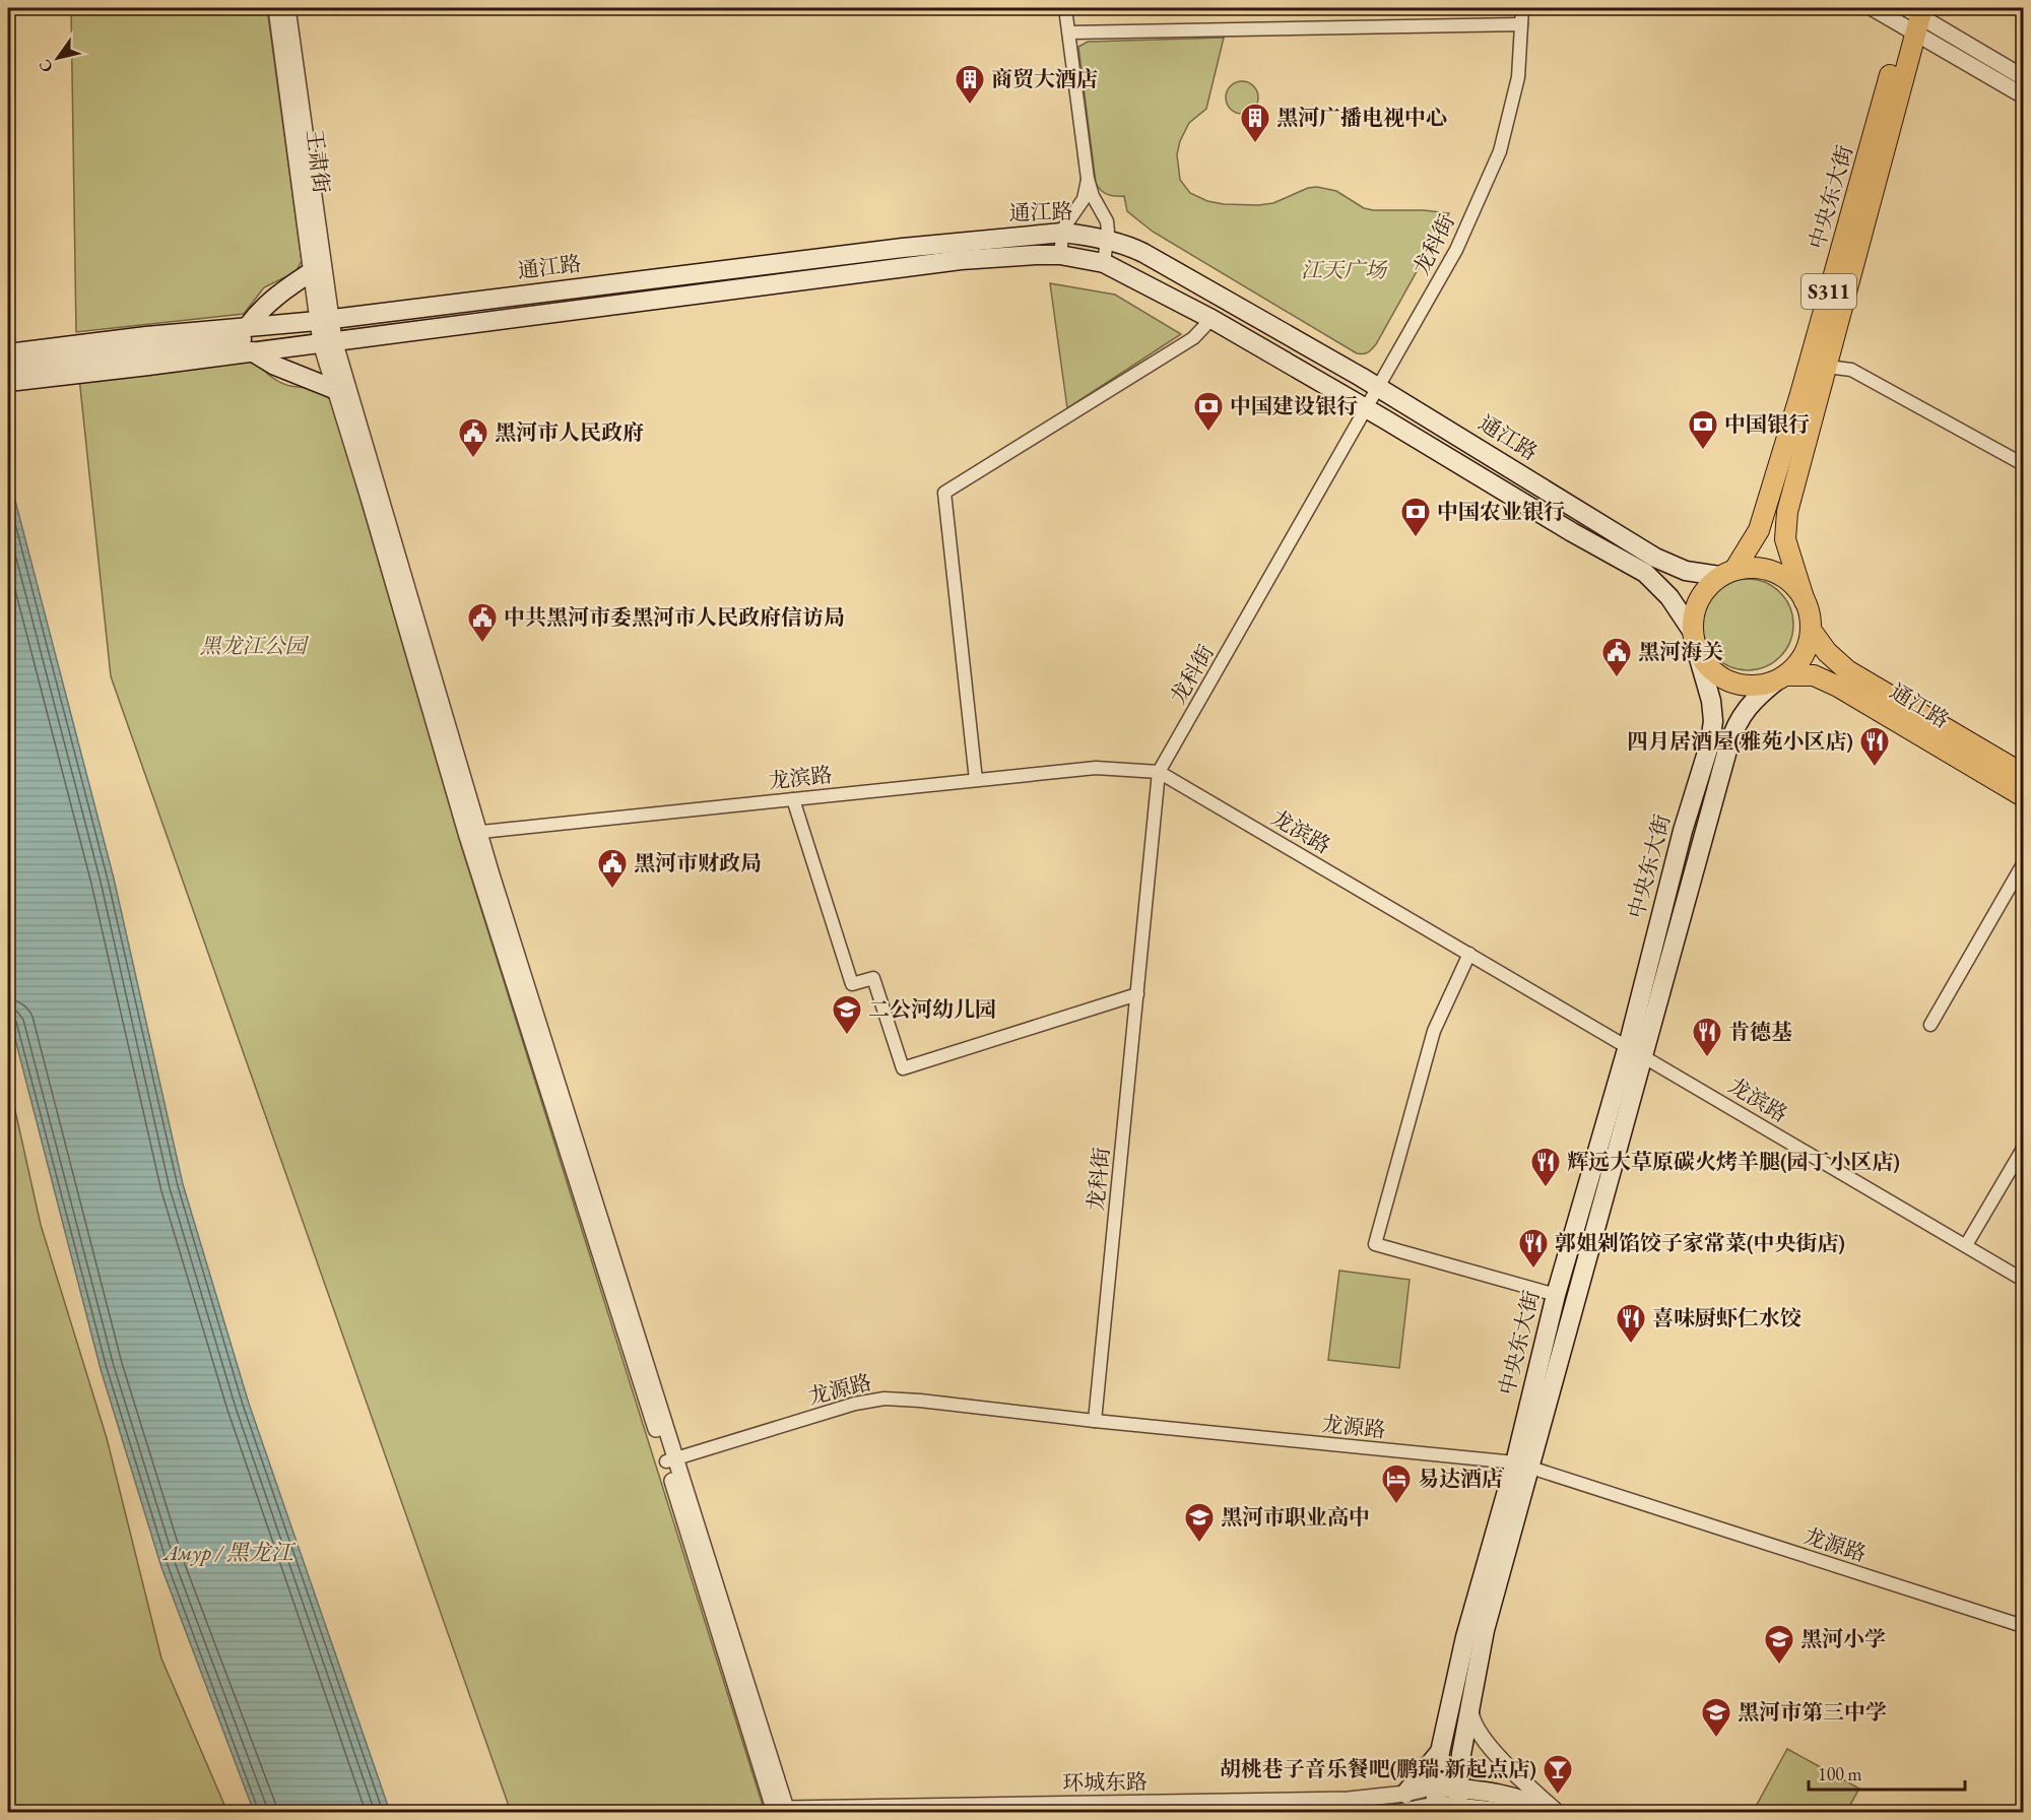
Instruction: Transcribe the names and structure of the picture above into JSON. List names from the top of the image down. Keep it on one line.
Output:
{"streets":{"main road":["中央东大街","通江路","S311"],"street":["王肃街","龙科街","龙滨路","龙源路","环城东路"]},"crossings":[["王肃街","通江路"],["中央东大街","通江路"],["中央东大街","龙滨路"],["中央东大街","龙源路"],["中央东大街","环城东路"],["通江路","龙科街"],["龙科街","龙滨路"],["龙科街","龙源路"]],"water":["Амур / 黑龙江"],"parks":["江天广场","黑龙江公园"],"places":{"building":["商贸大酒店","黑河广播电视中心"],"bank":["中国建设银行","中国银行","中国农业银行"],"public building":["黑河市人民政府","中共黑河市委黑河市人民政府信访局","黑河海关","黑河市财政局"],"restaurant":["四月居酒屋(雅苑小区店)","肯德基","辉远大草原碳火烤羊腿(园丁小区店)","郭姐剁馅饺子家常菜(中央街店)","喜味厨虾仁水饺"],"school or university":["二公河幼儿园","黑河市职业高中","黑河小学","黑河市第三中学"],"hotel":["易达酒店"],"bar":["胡桃巷子音乐餐吧(鹏瑞·新起点店)"]},"scale_bar":"100 m","north":"bottom left"}
